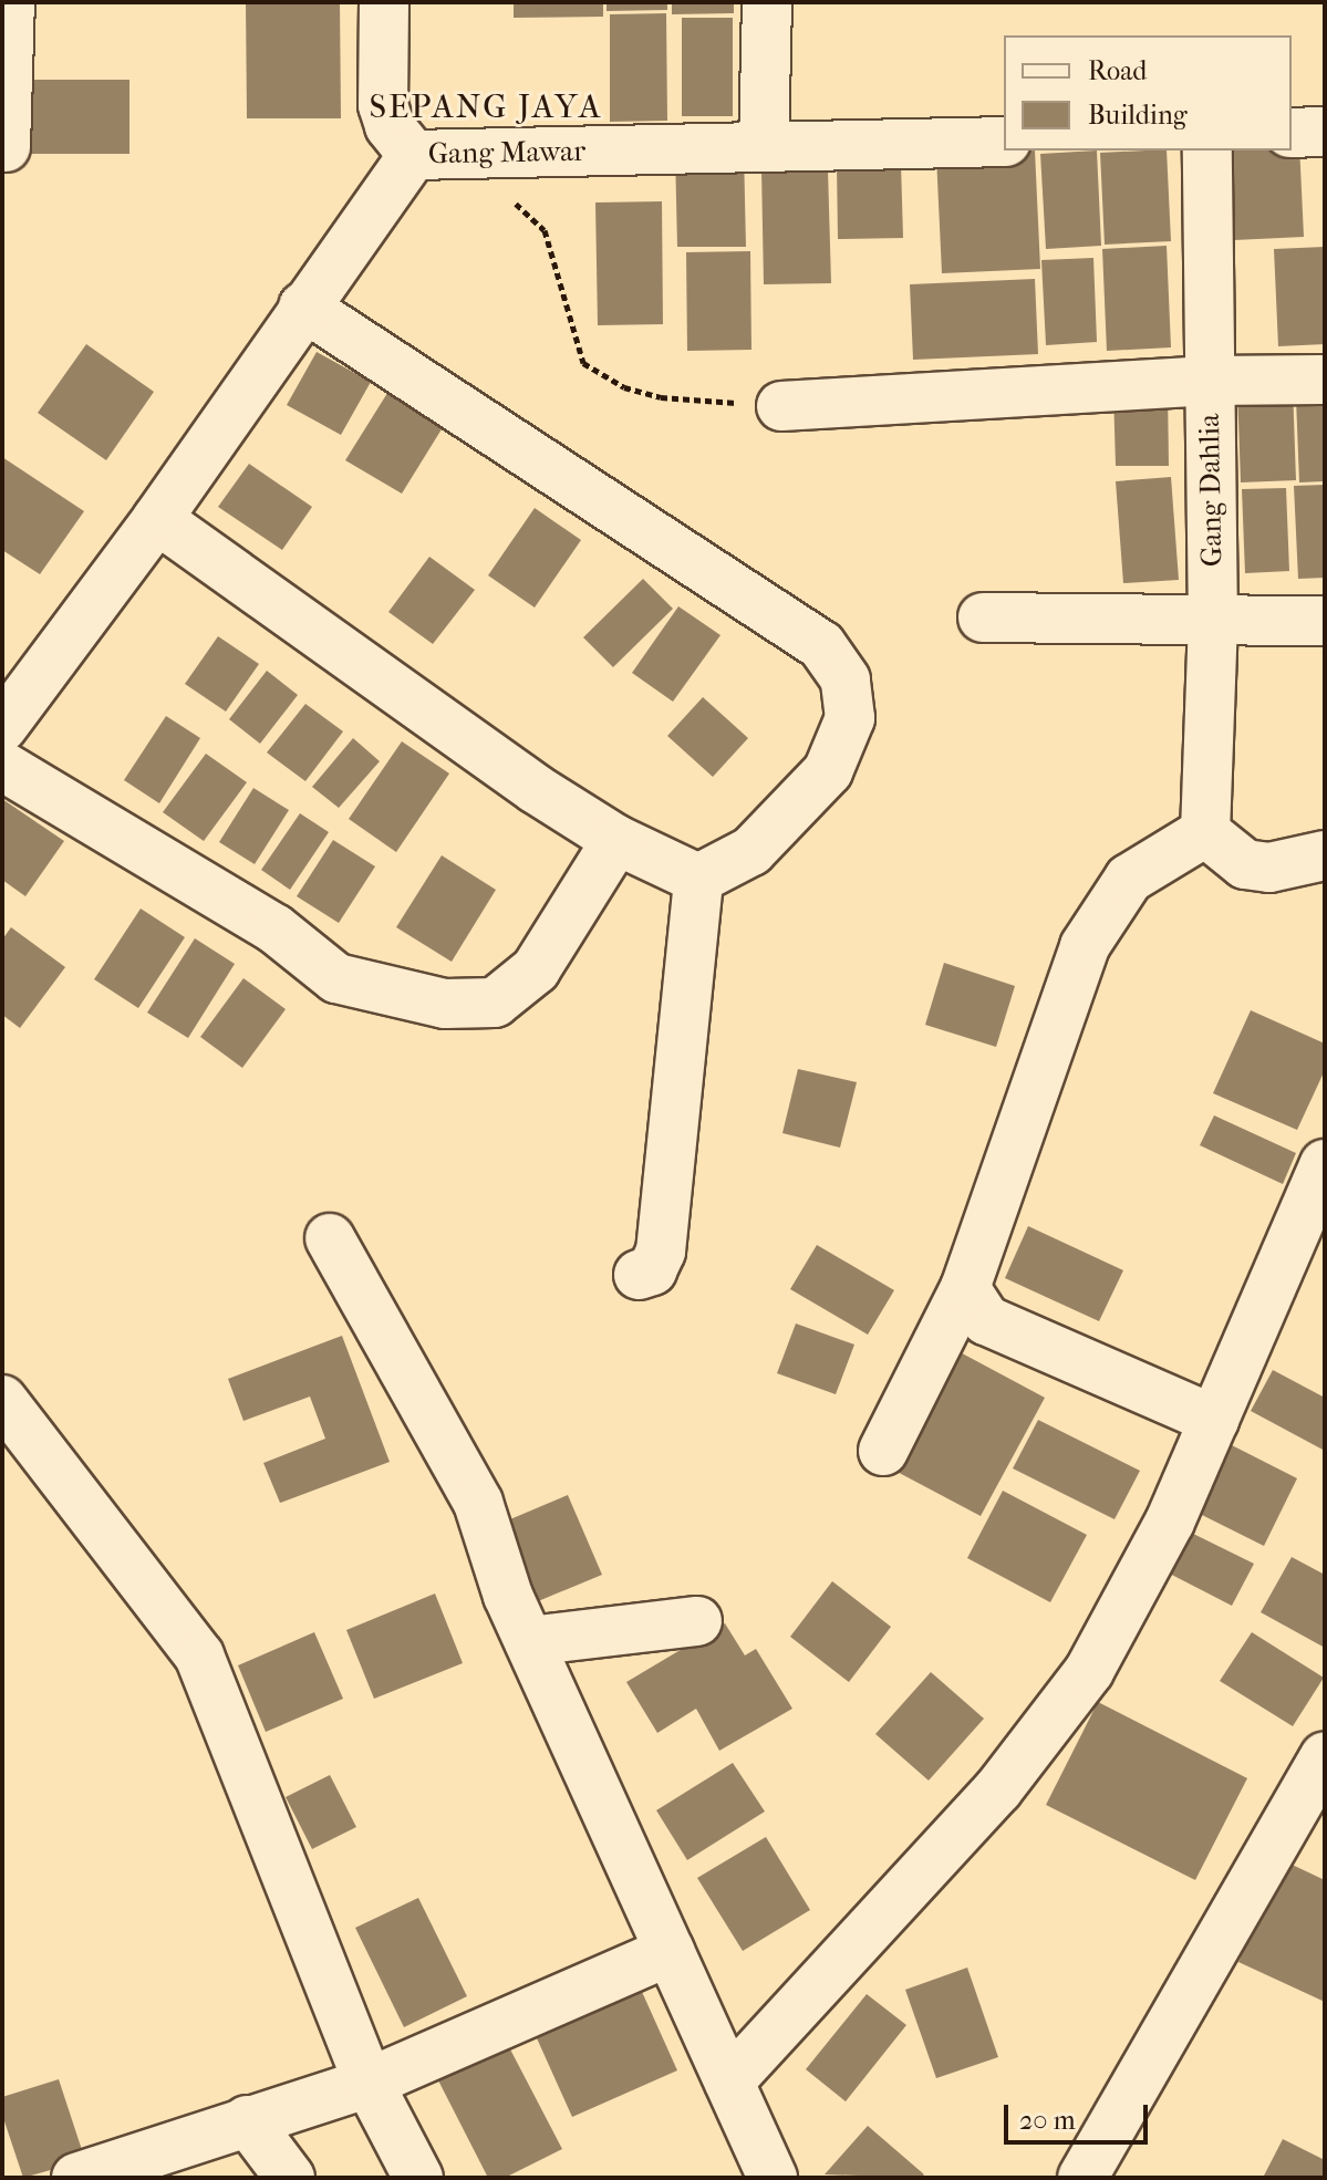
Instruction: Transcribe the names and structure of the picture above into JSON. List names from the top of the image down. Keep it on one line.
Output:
{"streets":{"street":["Gang Mawar","Gang Dahlia"]},"districts":["SEPANG JAYA"],"legend":["Road","Building"],"scale_bar":"20 m"}
